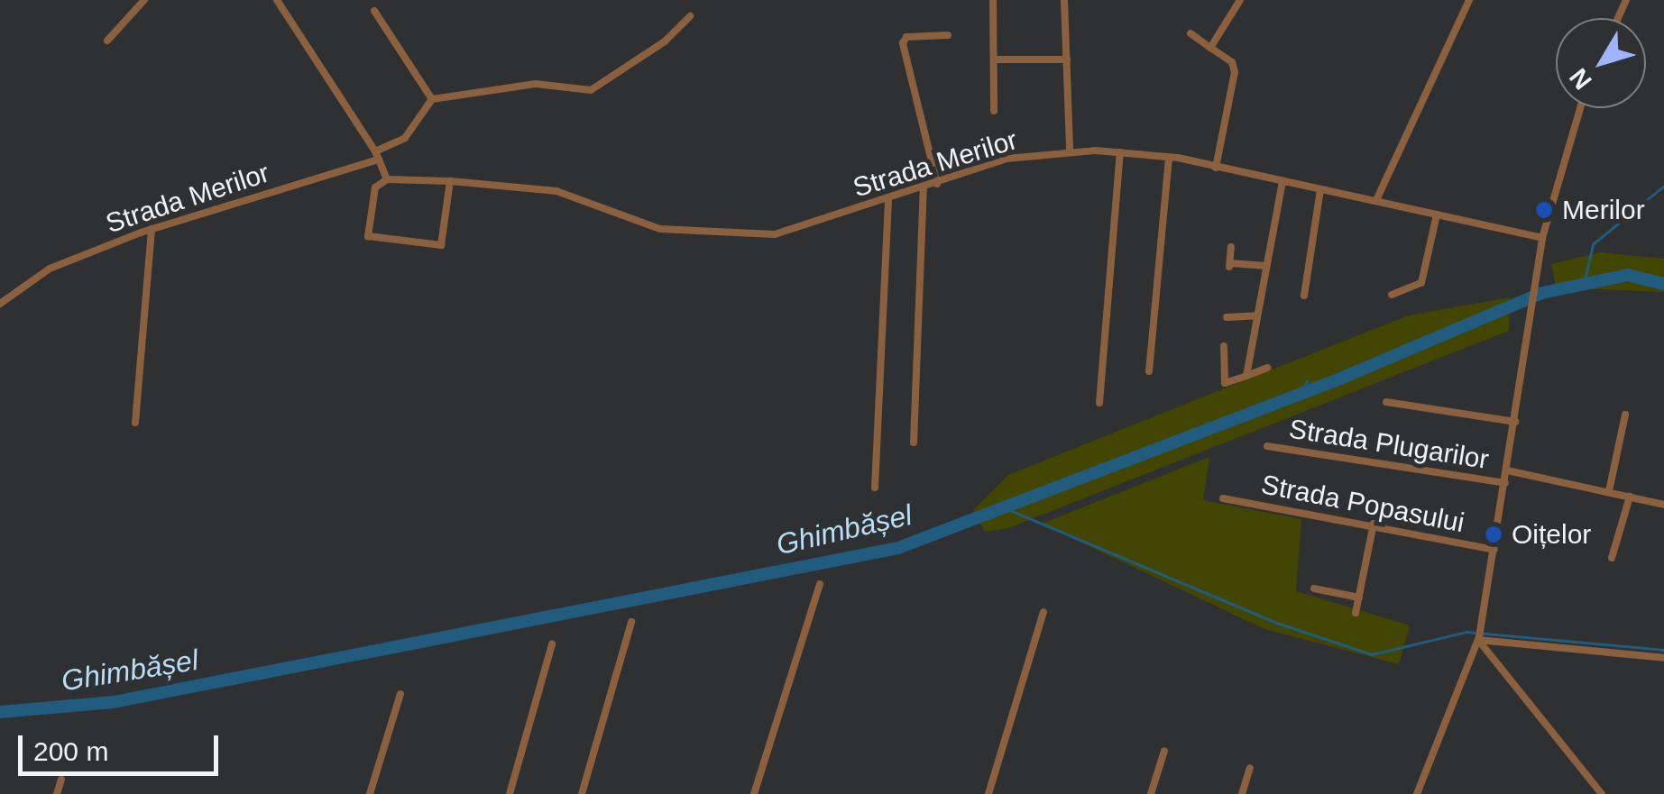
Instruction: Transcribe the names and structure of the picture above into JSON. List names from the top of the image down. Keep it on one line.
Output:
{"streets":{"street":["Strada Merilor","Strada Plugarilor","Strada Popasului"]},"crossings":[["Strada Merilor","Strada Plugarilor"],["Strada Plugarilor","Strada Popasului"]],"water":["Ghimbășel"],"places":["Merilor","Oițelor"],"scale_bar":"200 m","north":"bottom left"}
